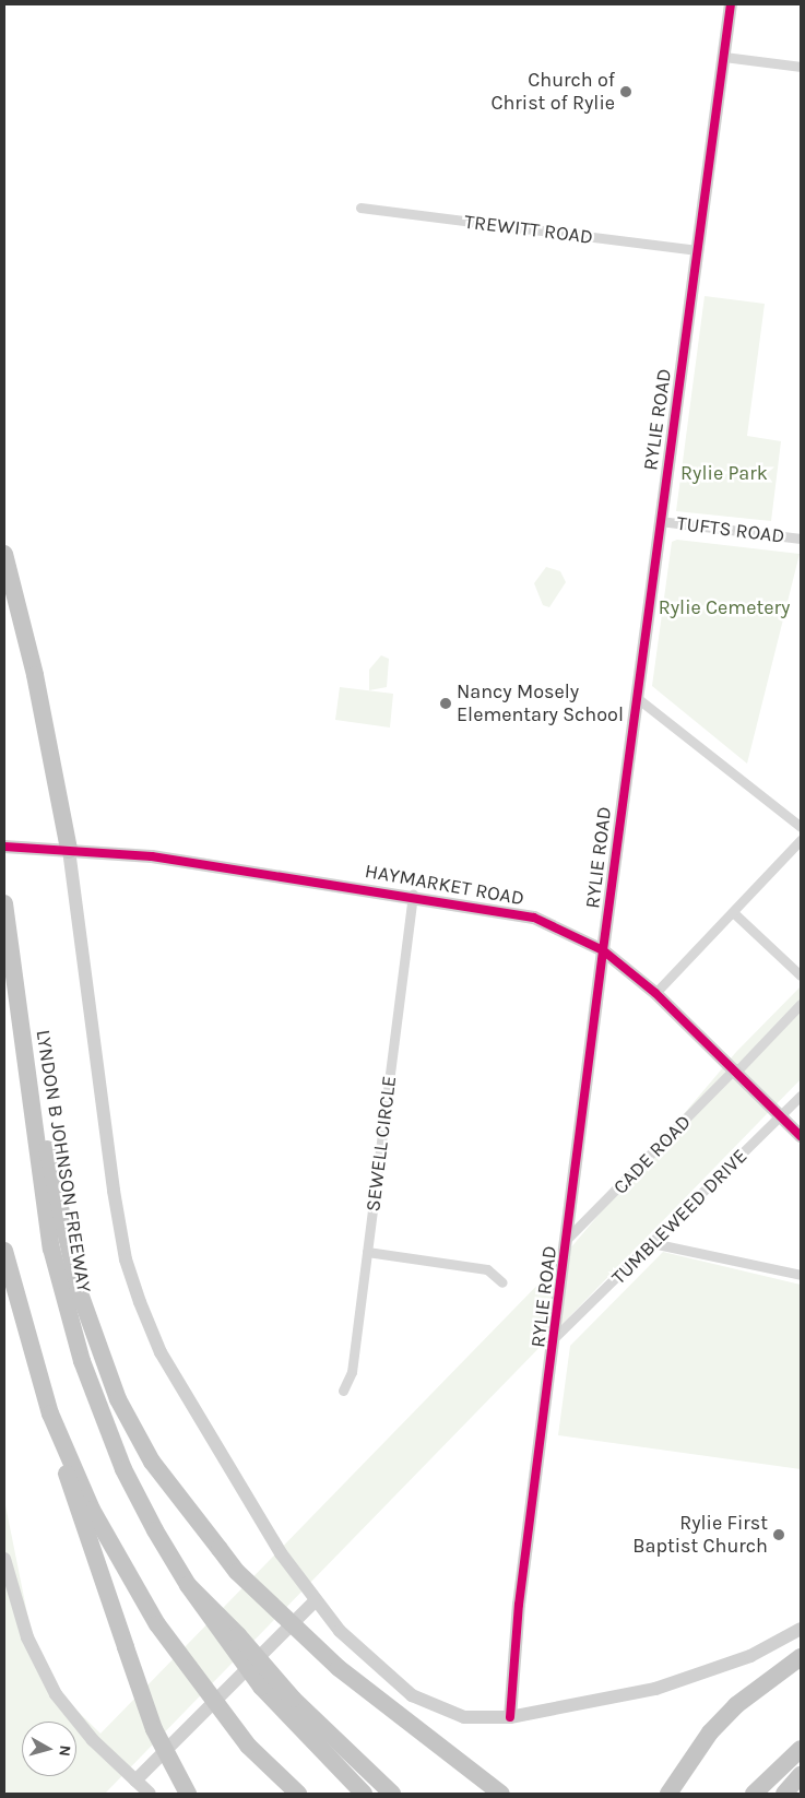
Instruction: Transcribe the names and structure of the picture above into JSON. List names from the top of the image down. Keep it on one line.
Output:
{"streets":{"highway":["LYNDON B JOHNSON FREEWAY"],"street":["TREWITT ROAD","RYLIE ROAD","TUFTS ROAD","HAYMARKET ROAD","SEWELL CIRCLE","CADE ROAD","TUMBLEWEED DRIVE"]},"crossings":[["TREWITT ROAD","RYLIE ROAD"],["RYLIE ROAD","TUFTS ROAD"],["RYLIE ROAD","HAYMARKET ROAD"],["RYLIE ROAD","CADE ROAD"],["RYLIE ROAD","TUMBLEWEED DRIVE"],["HAYMARKET ROAD","SEWELL CIRCLE"],["HAYMARKET ROAD","CADE ROAD"],["HAYMARKET ROAD","TUMBLEWEED DRIVE"]],"parks":["Rylie Park","Rylie Cemetery"],"places":["Church of Christ of Rylie","Nancy Mosely Elementary School","Rylie First Baptist Church"],"north":"right"}
